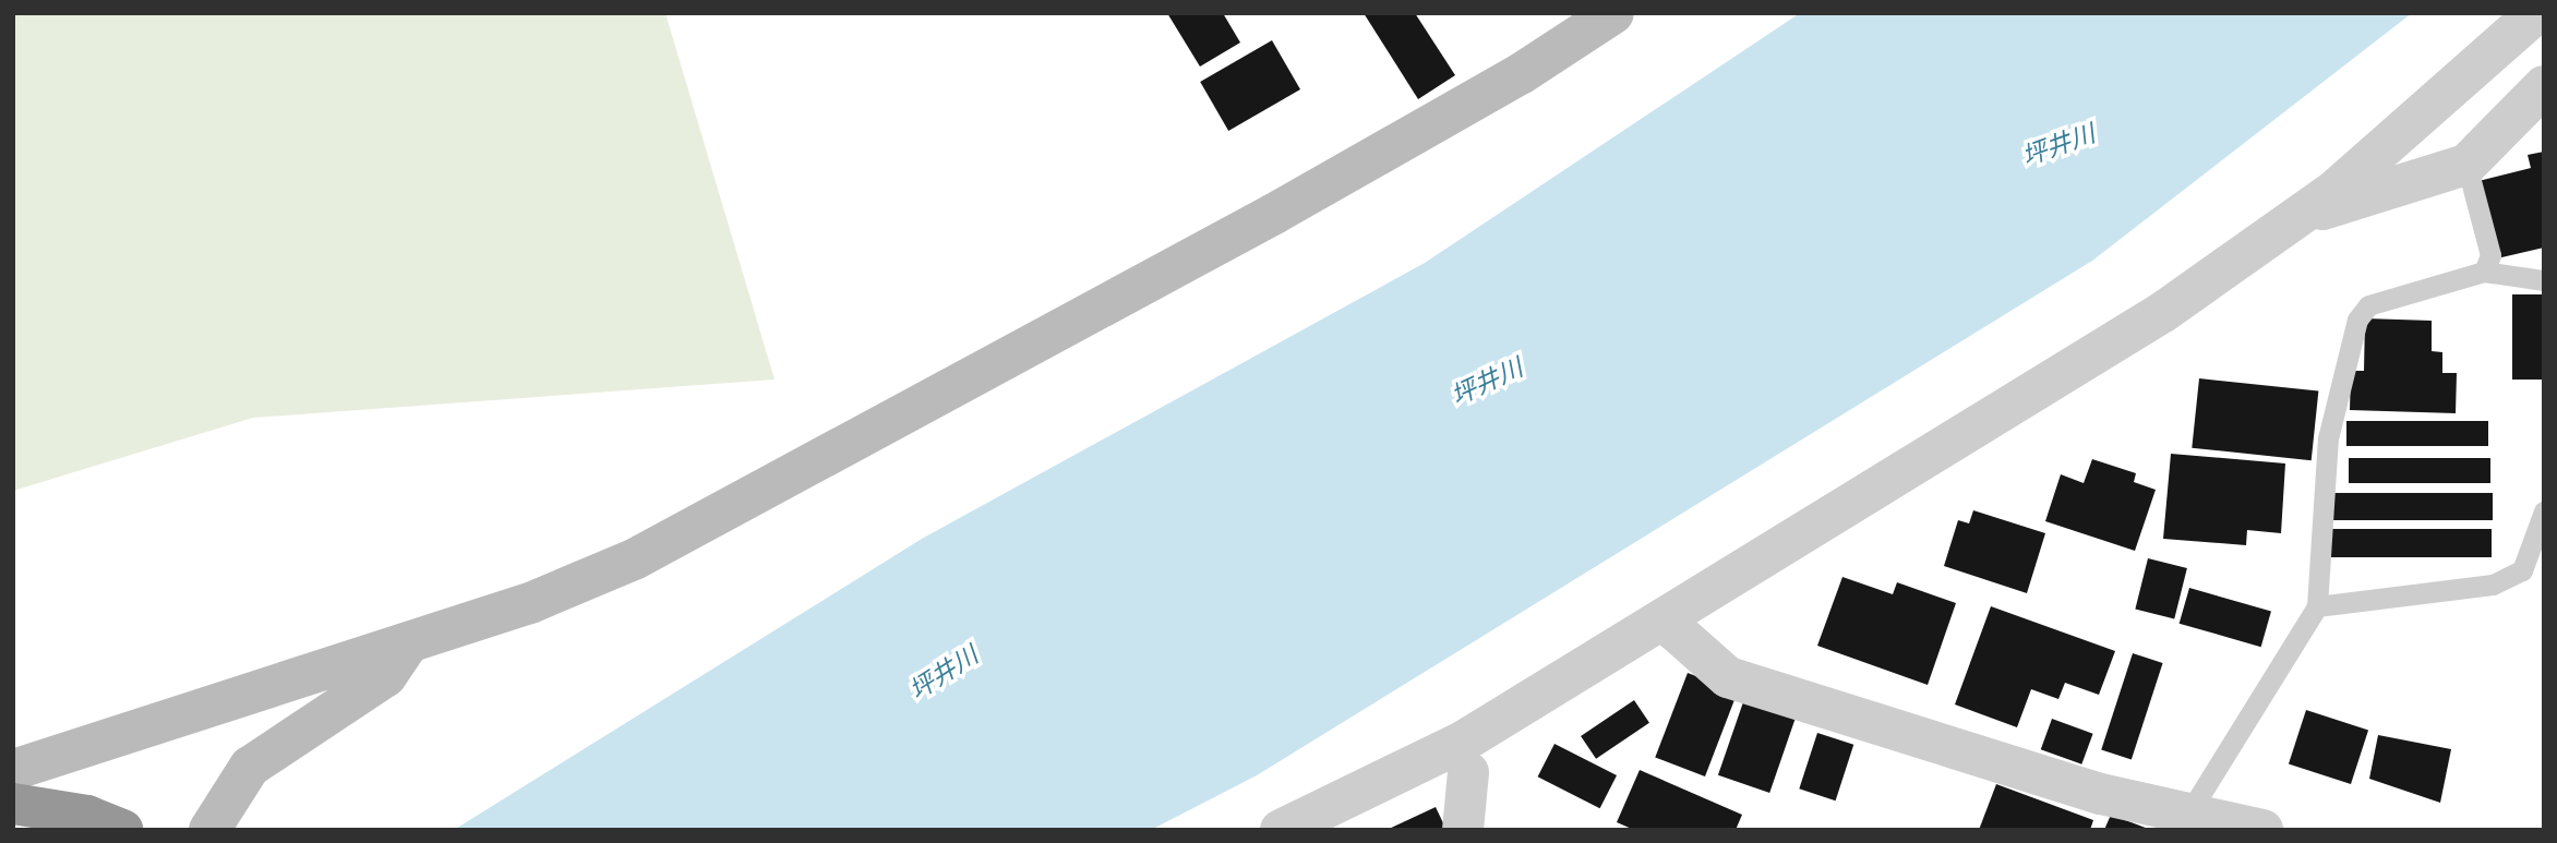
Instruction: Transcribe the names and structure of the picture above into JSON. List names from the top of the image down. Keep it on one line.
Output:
{"water":["坪井川"]}
